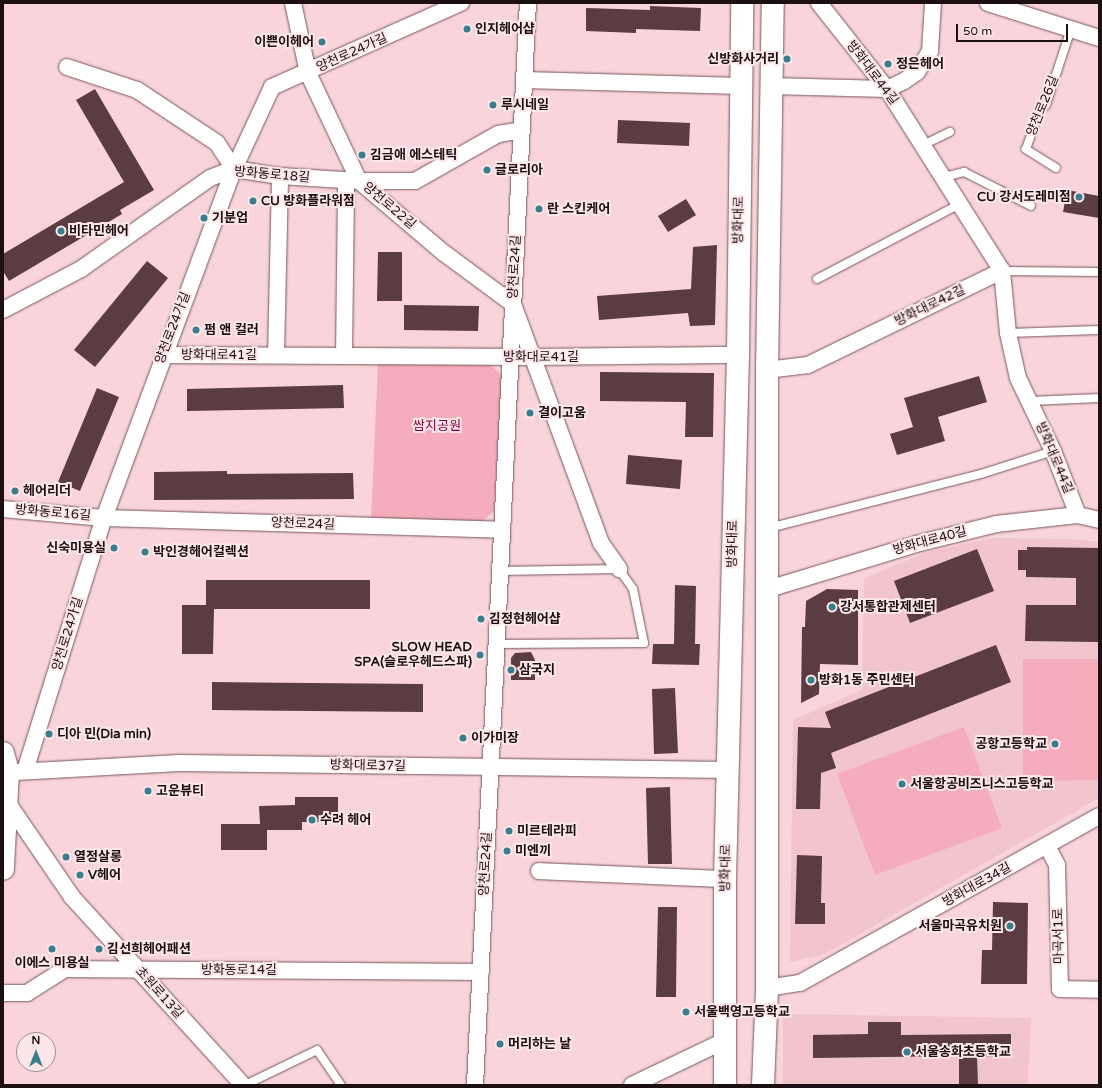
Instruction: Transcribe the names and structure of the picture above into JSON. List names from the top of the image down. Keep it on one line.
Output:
{"streets":{"main road":["방화대로"],"street":["양천로24가길","방화대로44길","방화동로18길","양천로22길","양천로24길","방화대로42길","방화대로41길","방화동로16길","방화대로40길","방화대로37길","방화대로34길","마곡서1로","방화동로14길","초원로13길"],"lane":["양천로26길"]},"crossings":[["양천로24가길","방화동로18길"],["양천로24가길","양천로22길"],["양천로24가길","양천로24길"],["양천로24가길","방화대로41길"],["양천로24가길","방화동로16길"],["양천로24가길","방화대로37길"],["방화대로44길","방화대로42길"],["방화대로44길","방화대로40길"],["방화동로18길","양천로22길"],["방화동로18길","양천로24길"],["방화동로18길","방화대로41길"],["양천로22길","양천로24길"],["방화대로","방화대로41길"],["방화대로","방화대로37길"],["양천로24길","방화대로41길"],["양천로24길","방화동로16길"],["양천로24길","방화대로37길"],["양천로24길","방화동로14길"],["방화대로34길","마곡서1로"],["방화동로14길","초원로13길"]],"parks":["쌈지공원"],"places":["인지헤어샵","이쁜이헤어","신방화사거리","정은헤어","루시네일","김금애 에스테틱","글로리아","CU 강서도레미점","CU 방화플라워점","란 스킨케어","기분업","비타민헤어","펌 앤 컬러","결이고움","헤어리더","신숙미용실","박인경헤어컬렉션","강서통합관제센터","김정현헤어샵","SLOW HEAD SPA(슬로우헤드스파)","삼국지","방화1동 주민센터","디아 민(Dia min)","이가미장","공항고등학교","서울항공비즈니스고등학교","고운뷰티","수려 헤어","미르테라피","미엔끼","열정살롱","V헤어","서울마곡유치원","이에스 미용실","김선희헤어패션","서울백영고등학교","머리하는 날","서울송화초등학교"],"scale_bar":"50 m","north":"top"}
